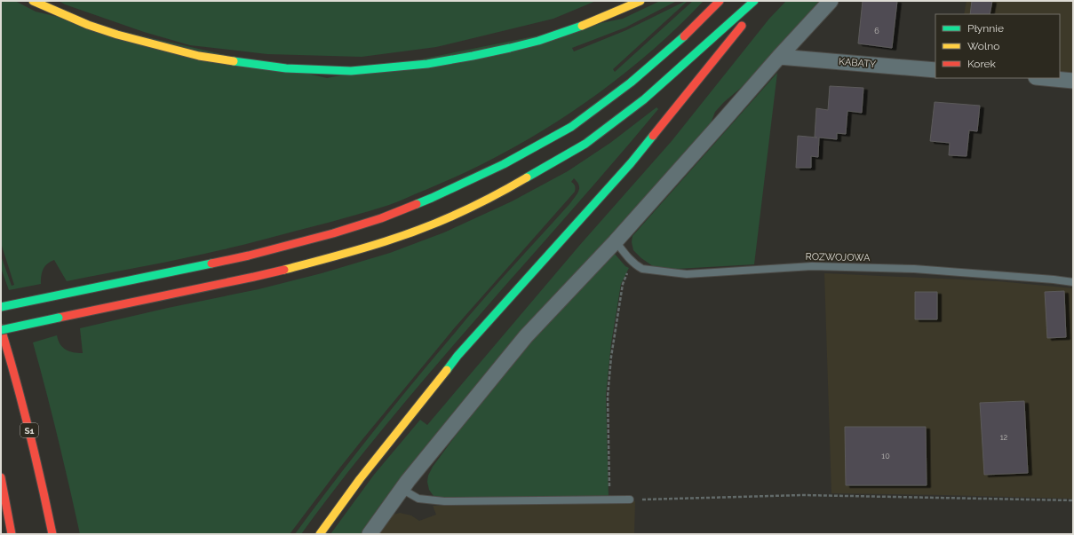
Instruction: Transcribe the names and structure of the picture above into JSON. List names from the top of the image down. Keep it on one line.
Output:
{"streets":{"highway":["S1"],"street":["KABATY"],"lane":["ROZWOJOWA"]},"house_numbers":["6","12","10"],"legend":["Płynnie","Wolno","Korek"]}
